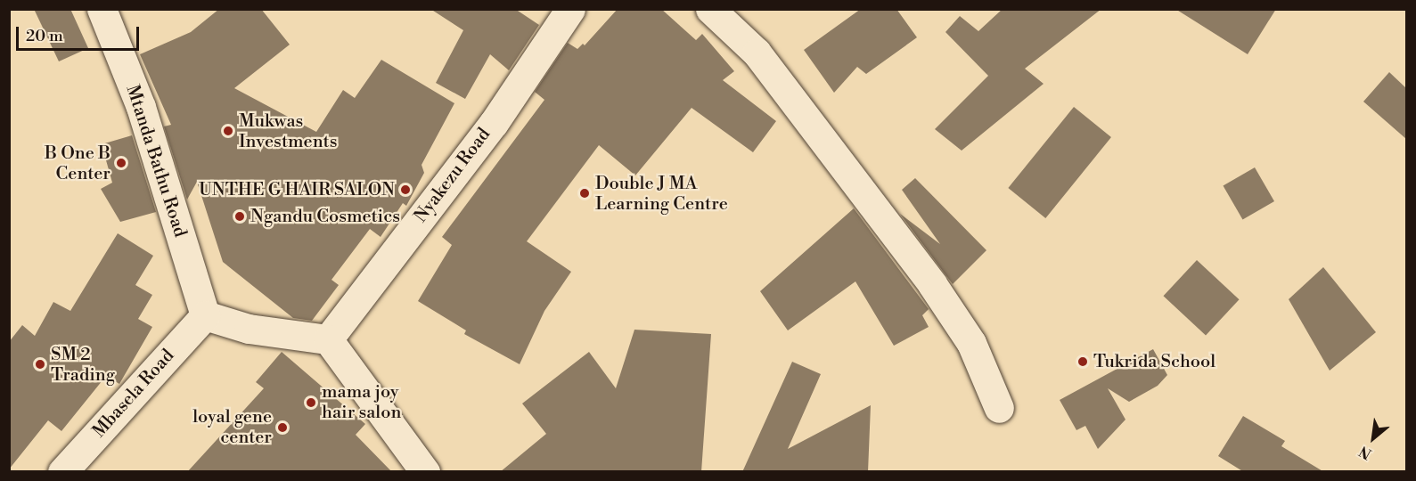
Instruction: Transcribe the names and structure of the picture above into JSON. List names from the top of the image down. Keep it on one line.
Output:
{"streets":{"street":["Mtanda Bathu Road","Nyakezu Road","Mbasela Road"]},"crossings":[["Mtanda Bathu Road","Mbasela Road"]],"places":["Mukwas Investments","B One B Center","UNTHE G HAIR SALON","Double J MA Learning Centre","Ngandu Cosmetics","Tukrida School","SM 2 Trading","mama joy hair salon","loyal gene center"],"scale_bar":"20 m","north":"bottom left"}
